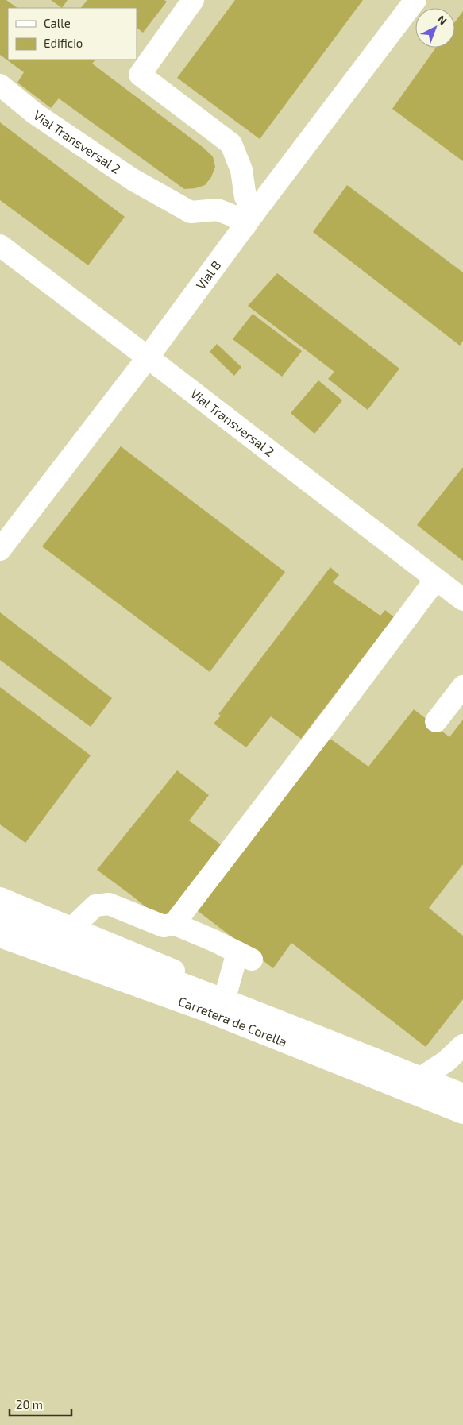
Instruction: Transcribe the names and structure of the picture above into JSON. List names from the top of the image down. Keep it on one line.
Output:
{"streets":{"street":["Vial Transversal 2","Vial B","Carretera de Corella"]},"crossings":[["Vial Transversal 2","Vial B"]],"legend":["Calle","Edificio"],"scale_bar":"20 m","north":"top right"}
